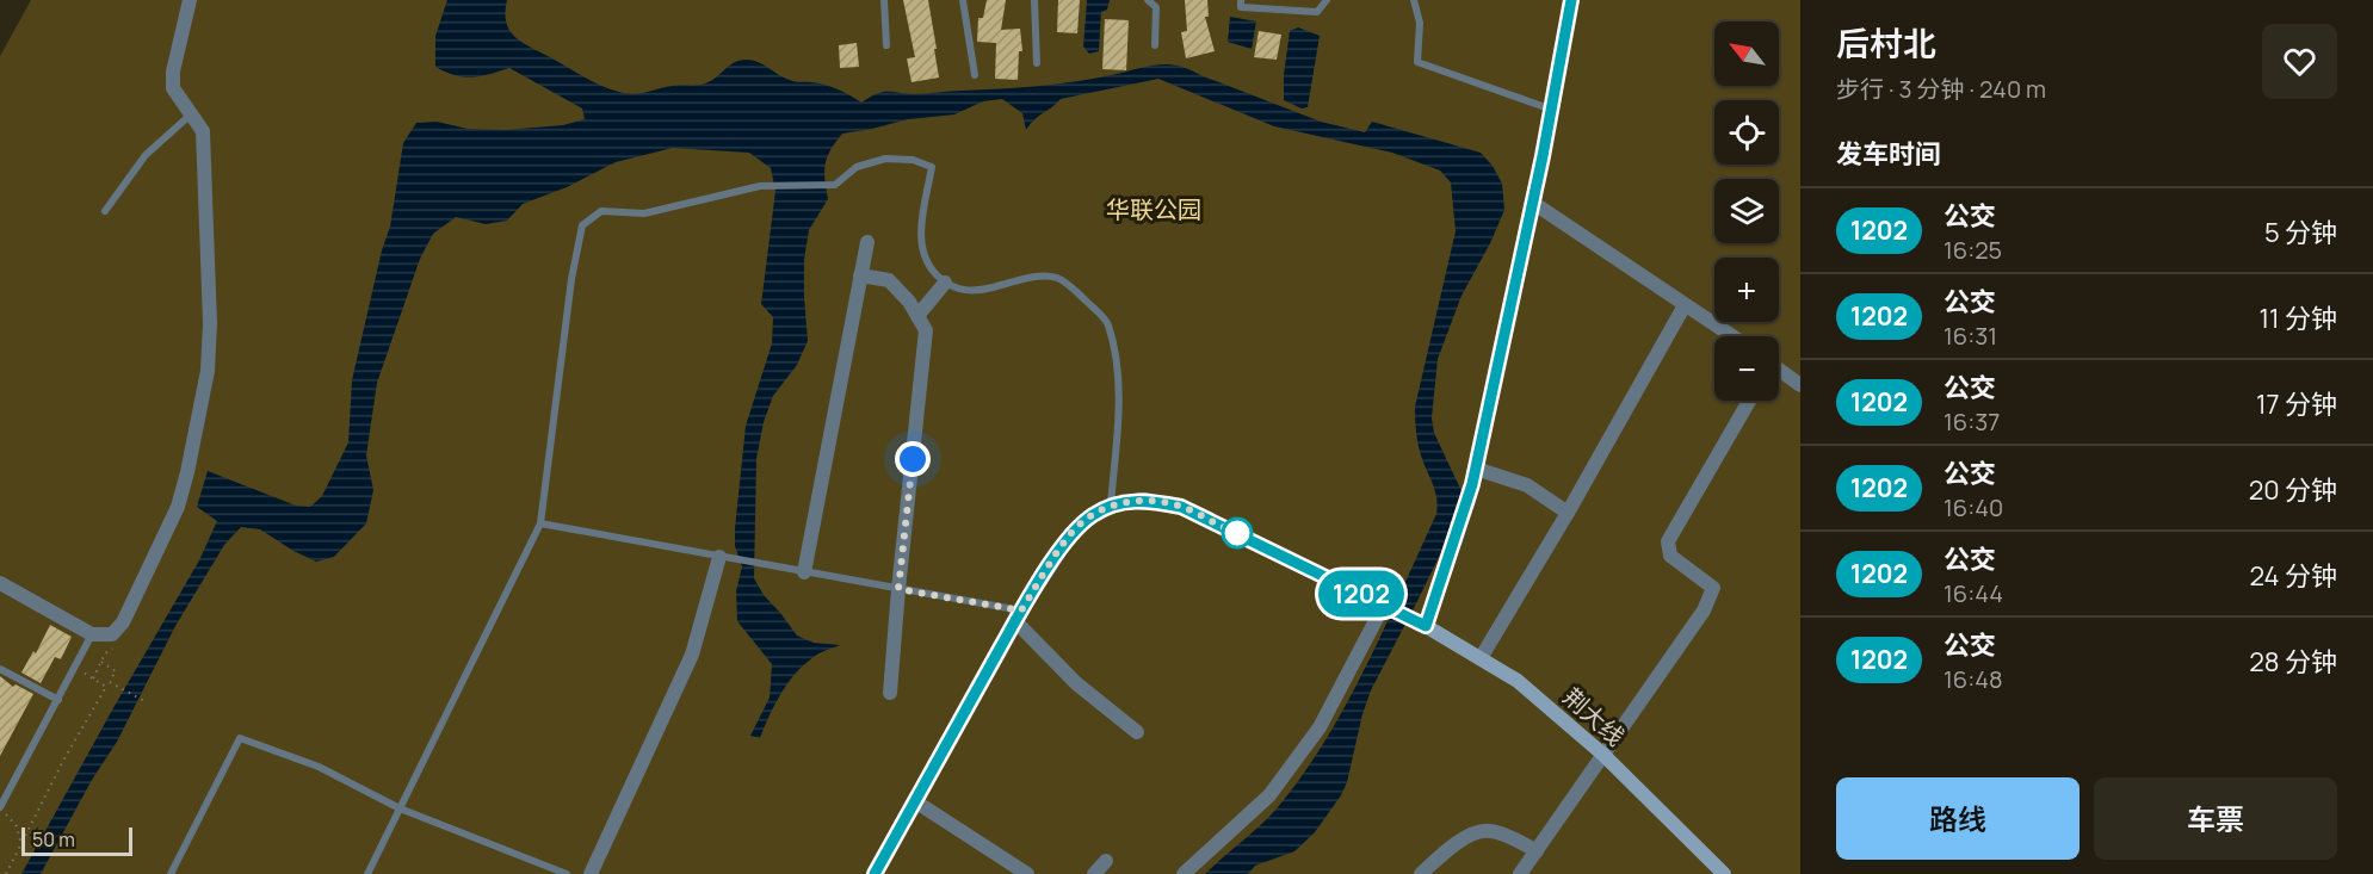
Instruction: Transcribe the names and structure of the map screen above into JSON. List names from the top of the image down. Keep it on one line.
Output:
{"streets":{"street":["荆大线"]},"parks":["华联公园"],"lines":["bus line 1202"],"scale_bar":"50 m","north":"top left","page":{"on_map":"1202","heading":[["后村北","步行 · 3 分钟 · 240 m"],"发车时间"],"map_buttons":["+","−"],"list":[{"mark":"1202","name":"公交","note":"16:25","value":"5 分钟"},{"mark":"1202","name":"公交","note":"16:31","value":"11 分钟"},{"mark":"1202","name":"公交","note":"16:37","value":"17 分钟"},{"mark":"1202","name":"公交","note":"16:40","value":"20 分钟"},{"mark":"1202","name":"公交","note":"16:44","value":"24 分钟"},{"mark":"1202","name":"公交","note":"16:48","value":"28 分钟"}],"buttons":["路线","车票"],"scale":"50 m"}}
